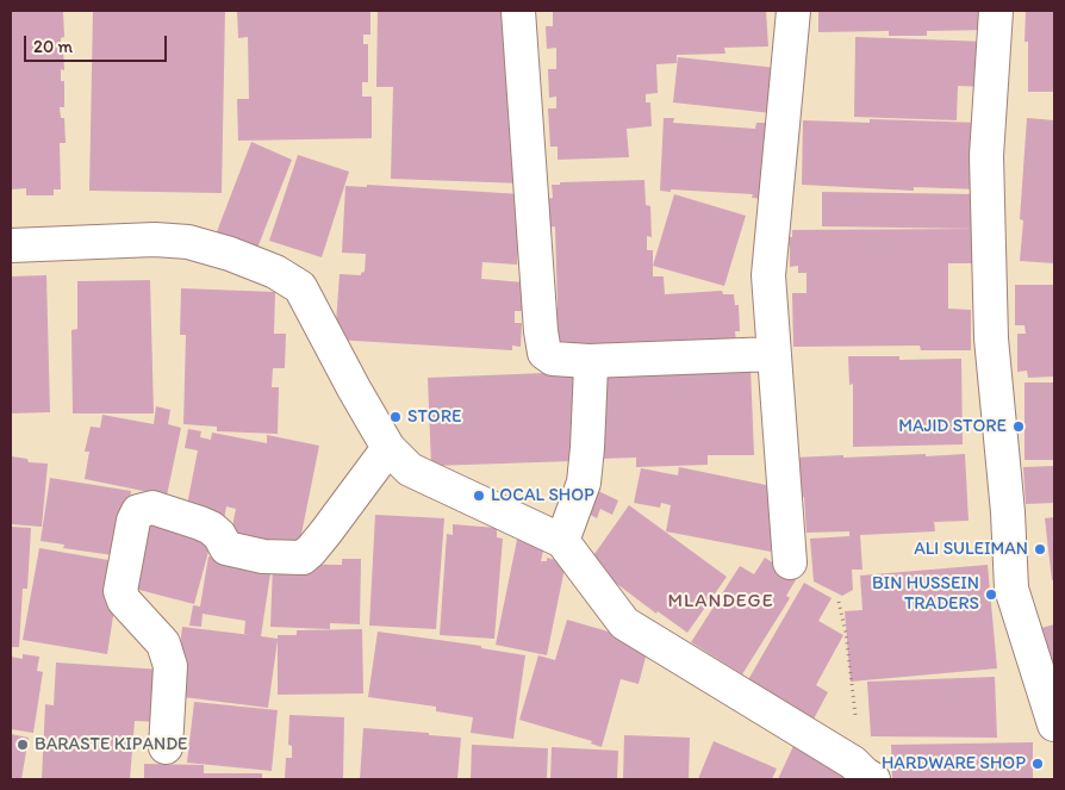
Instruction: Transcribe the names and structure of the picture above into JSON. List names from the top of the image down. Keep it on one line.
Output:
{"districts":["MLANDEGE"],"places":["STORE","MAJID STORE","LOCAL SHOP","ALI SULEIMAN","BIN HUSSEIN TRADERS","BARASTE KIPANDE","HARDWARE SHOP"],"scale_bar":"20 m"}
